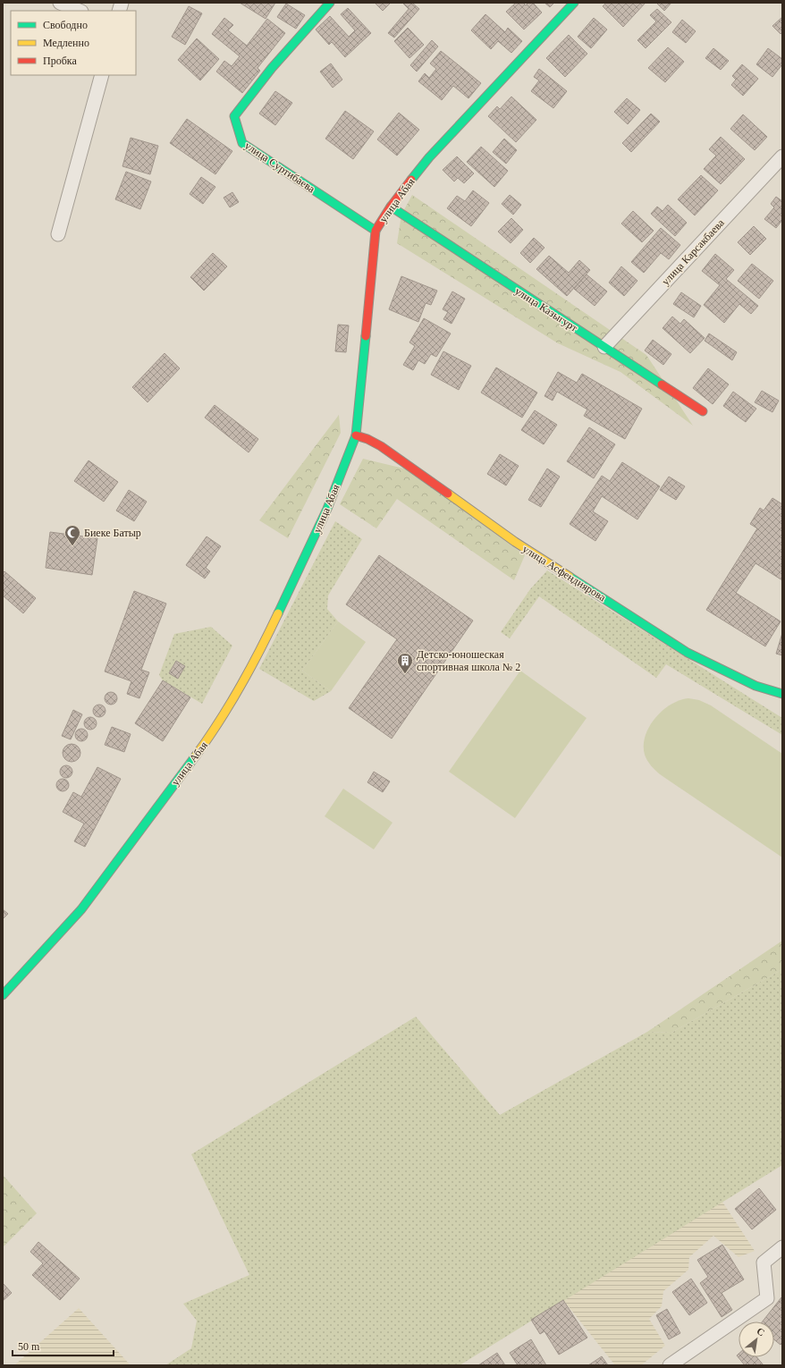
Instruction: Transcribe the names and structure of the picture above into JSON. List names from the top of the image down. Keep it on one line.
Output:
{"streets":{"street":["улица Суртибаева","улица Абая","улица Карсакбаева","улица Казыгурт","улица Асфендиярова"]},"crossings":[["улица Суртибаева","улица Абая"],["улица Абая","улица Казыгурт"],["улица Абая","улица Асфендиярова"],["улица Карсакбаева","улица Казыгурт"]],"places":{"mosque":["Биеке Батыр"],"building":["Детско-юношеская спортивная школа № 2"]},"legend":["Свободно","Медленно","Пробка"],"scale_bar":"50 m","north":"top right"}
